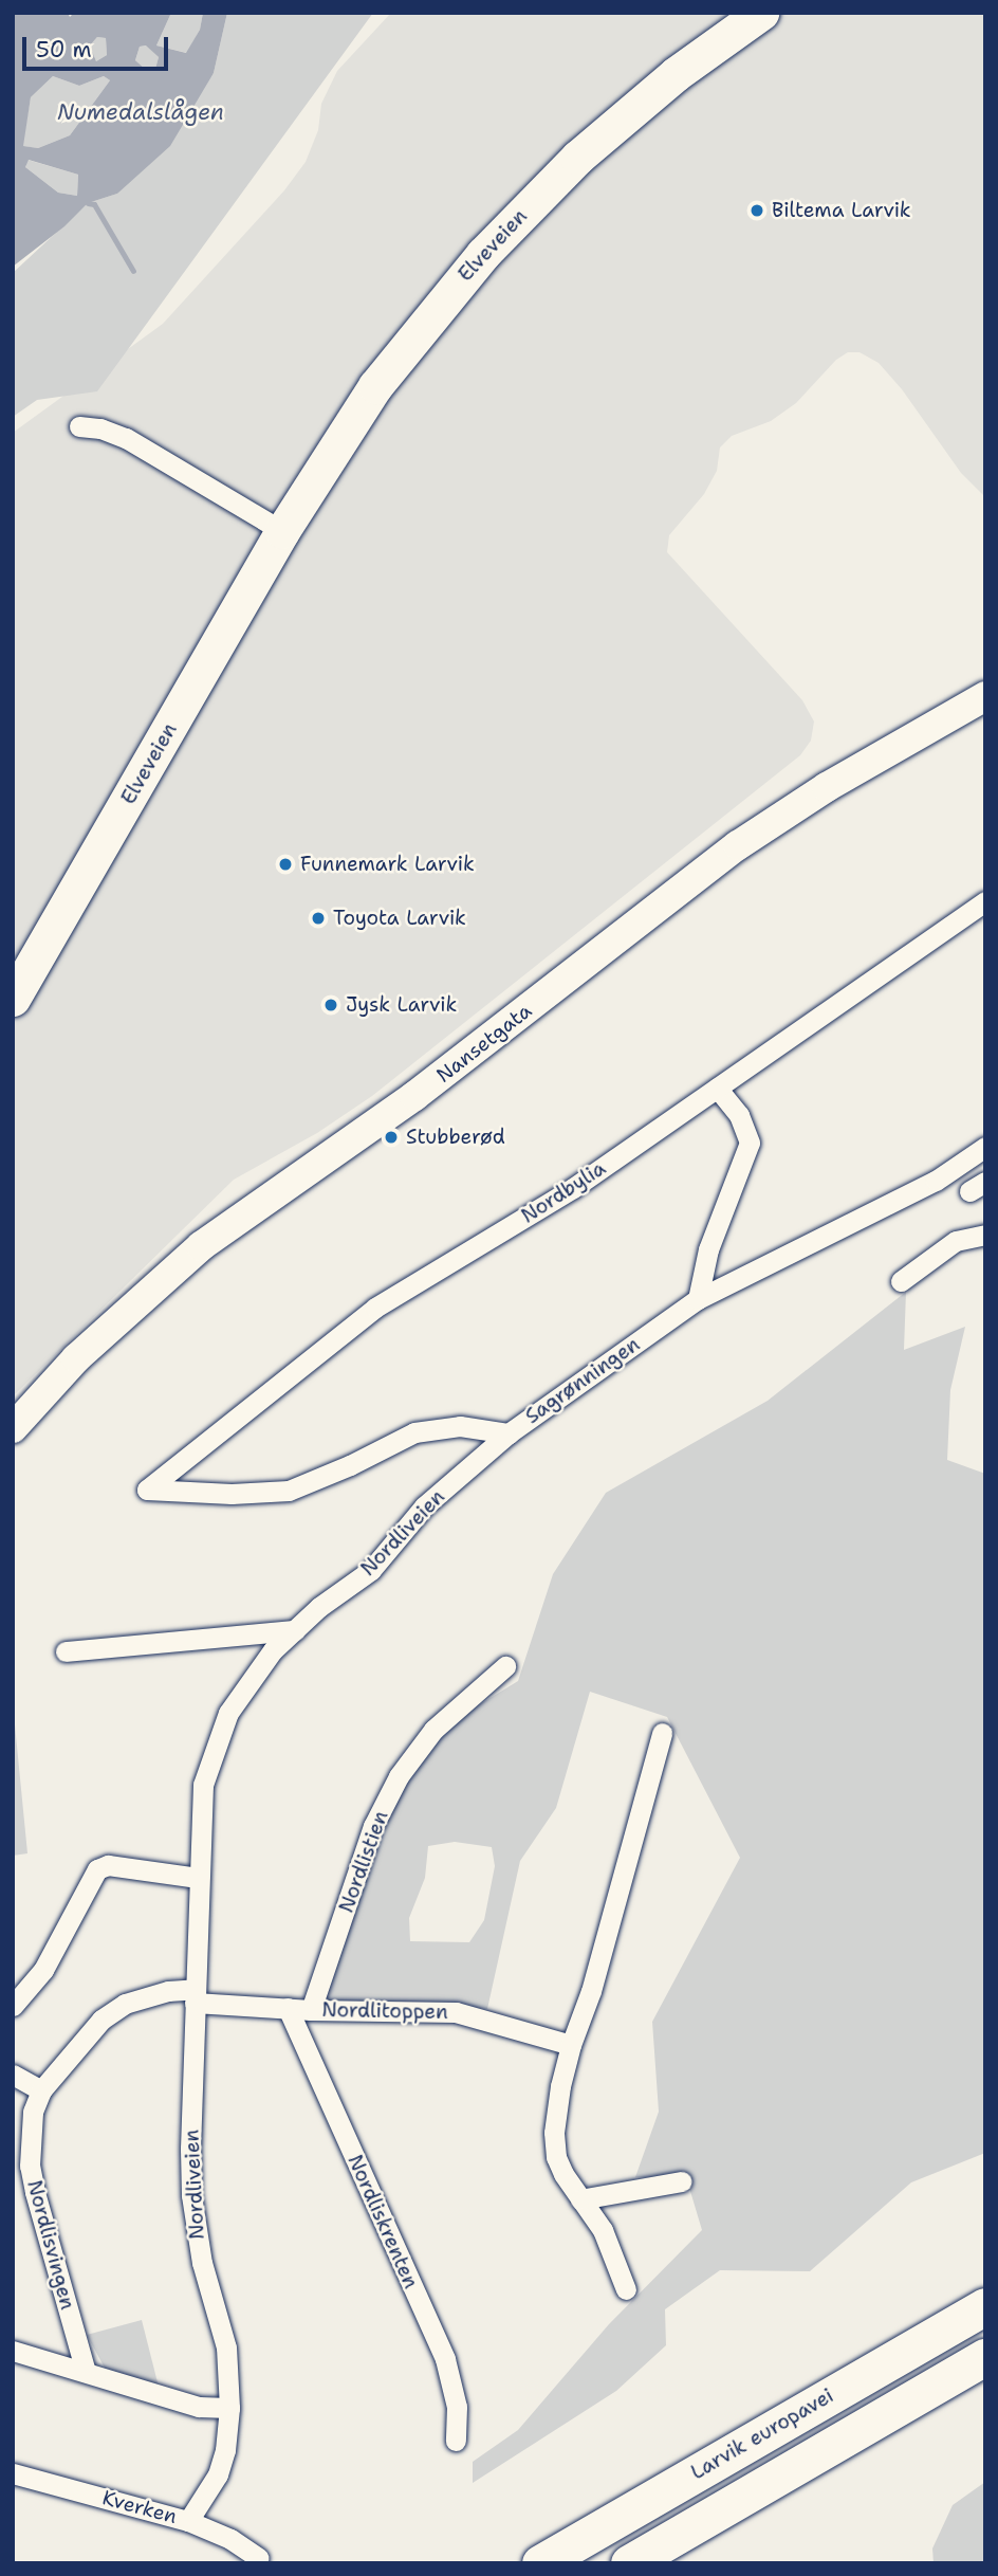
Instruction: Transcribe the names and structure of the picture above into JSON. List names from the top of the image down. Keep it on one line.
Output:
{"streets":{"highway":["Elveveien","Larvik europavei"],"main road":["Nansetgata"],"street":["Nordbylia","Sagrønningen","Nordliveien","Nordlistien","Nordlitoppen","Nordliskrenten","Nordlisvingen","Kverken"]},"crossings":[["Nordbylia","Sagrønningen"],["Sagrønningen","Nordliveien"],["Nordliveien","Nordlitoppen"],["Nordliveien","Nordlisvingen"],["Nordliveien","Kverken"],["Nordlistien","Nordlitoppen"],["Nordlitoppen","Nordliskrenten"],["Nordlitoppen","Nordlisvingen"]],"water":["Numedalslågen"],"places":["Biltema Larvik","Funnemark Larvik","Toyota Larvik","Jysk Larvik","Stubberød"],"scale_bar":"50 m"}
